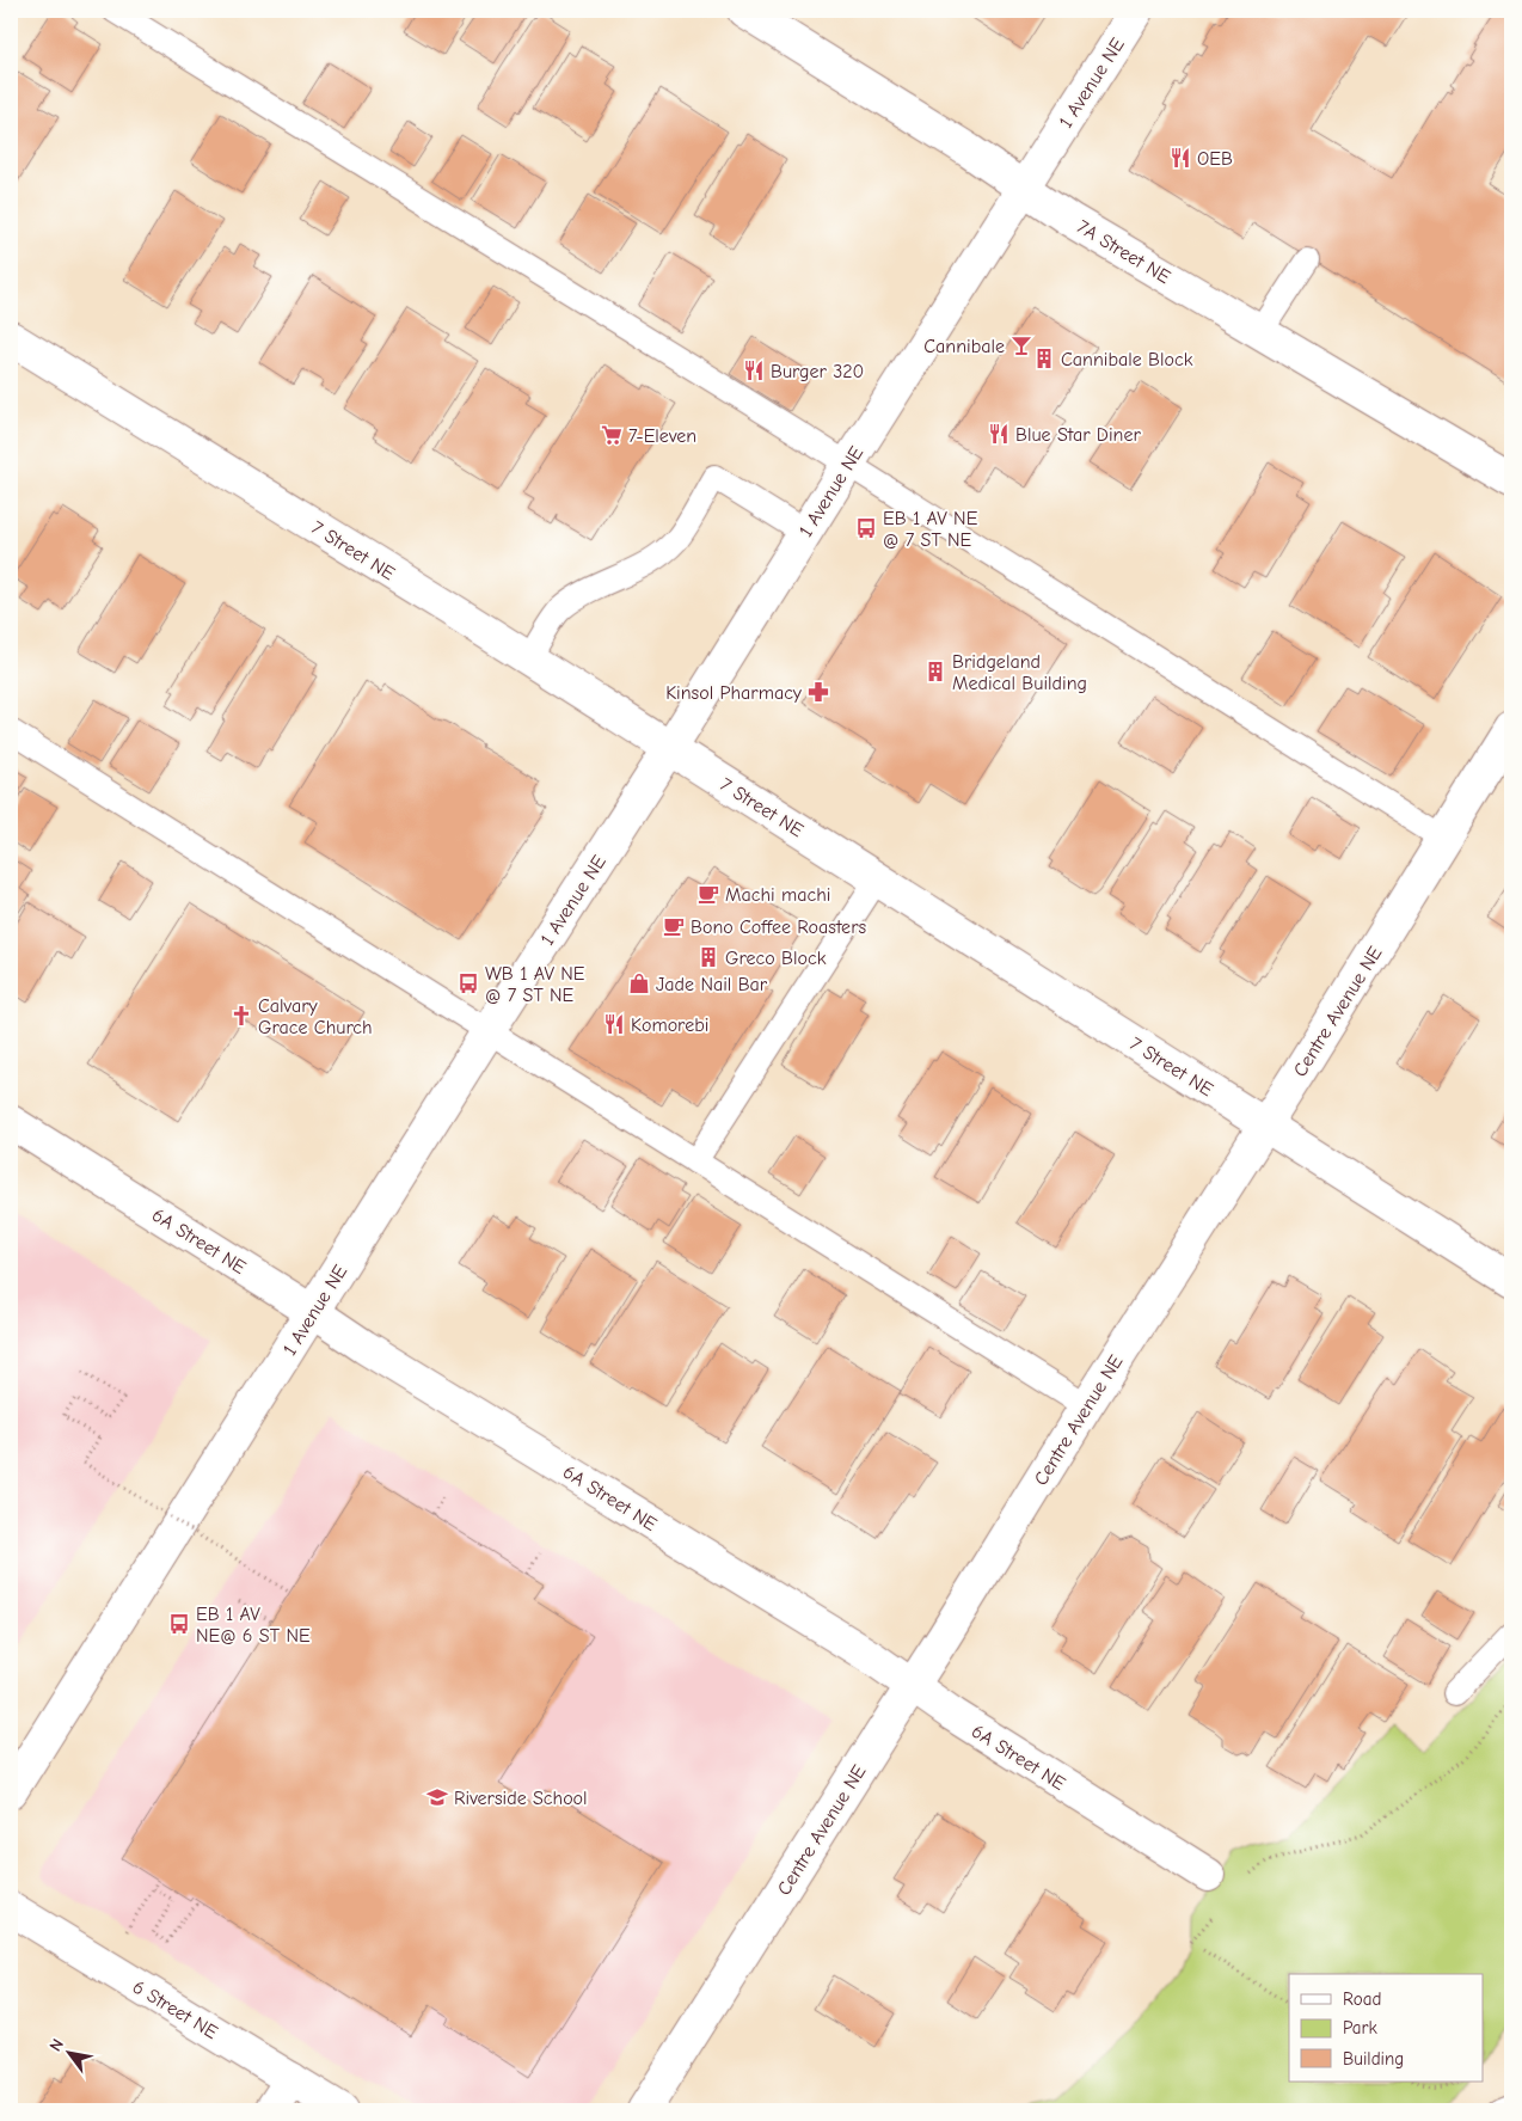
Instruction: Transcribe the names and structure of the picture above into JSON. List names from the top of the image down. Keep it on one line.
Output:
{"streets":{"street":["1 Avenue NE","7A Street NE","7 Street NE","Centre Avenue NE","6A Street NE","6 Street NE"]},"crossings":[["1 Avenue NE","7A Street NE"],["1 Avenue NE","7 Street NE"],["1 Avenue NE","6A Street NE"],["7 Street NE","Centre Avenue NE"],["Centre Avenue NE","6A Street NE"]],"places":{"restaurant":["OEB","Burger 320","Blue Star Diner","Komorebi"],"bar":["Cannibale"],"building":["Cannibale Block","Bridgeland Medical Building","Greco Block"],"supermarket":["7-Eleven"],"bus stop":["EB 1 AV NE @ 7 ST NE","WB 1 AV NE @ 7 ST NE","EB 1 AV NE@ 6 ST NE"],"pharmacy":["Kinsol Pharmacy"],"cafe":["Machi machi","Bono Coffee Roasters"],"shop":["Jade Nail Bar"],"church":["Calvary Grace Church"],"school or university":["Riverside School"]},"legend":["Road","Park","Building"],"north":"top left"}
